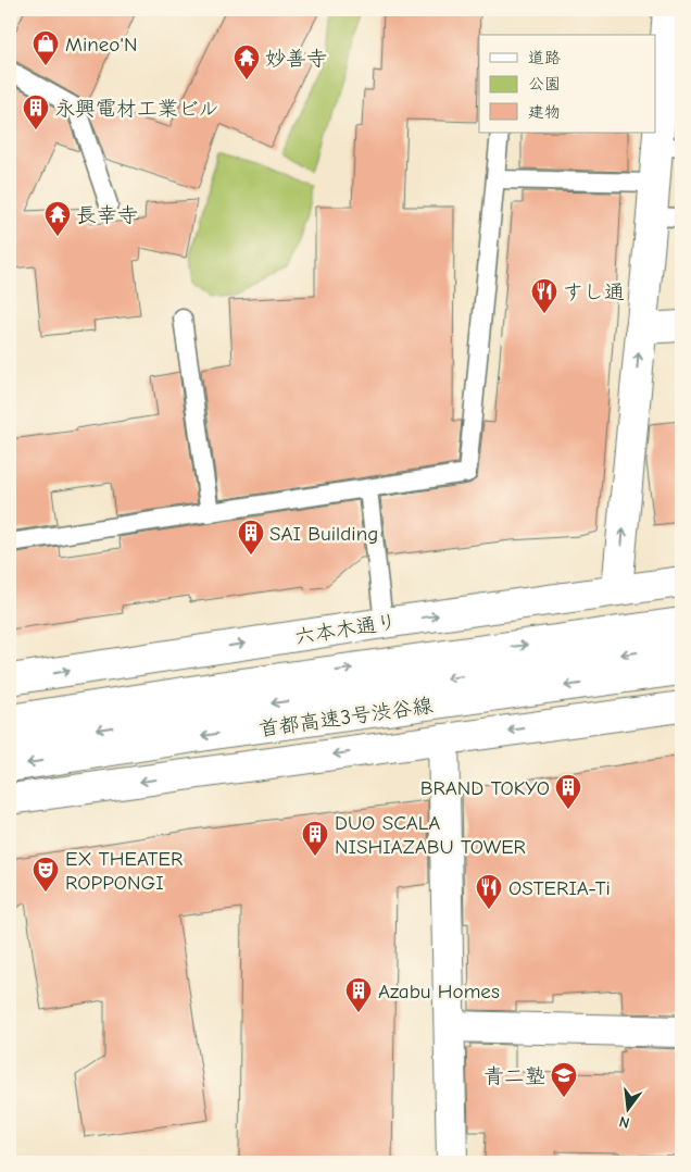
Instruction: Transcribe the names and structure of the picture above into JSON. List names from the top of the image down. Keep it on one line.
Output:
{"streets":{"main road":["六本木通り","首都高速3号渋谷線"]},"places":{"shop":["Mineo'N"],"temple":["妙善寺","長幸寺"],"building":["永興電材工業ビル","SAI Building","BRAND TOKYO","DUO SCALA NISHIAZABU TOWER","Azabu Homes"],"restaurant":["すし通","OSTERIA-Ti"],"theatre":["EX THEATER ROPPONGI"],"school or university":["青二塾"]},"legend":["道路","公園","建物"],"north":"bottom"}
